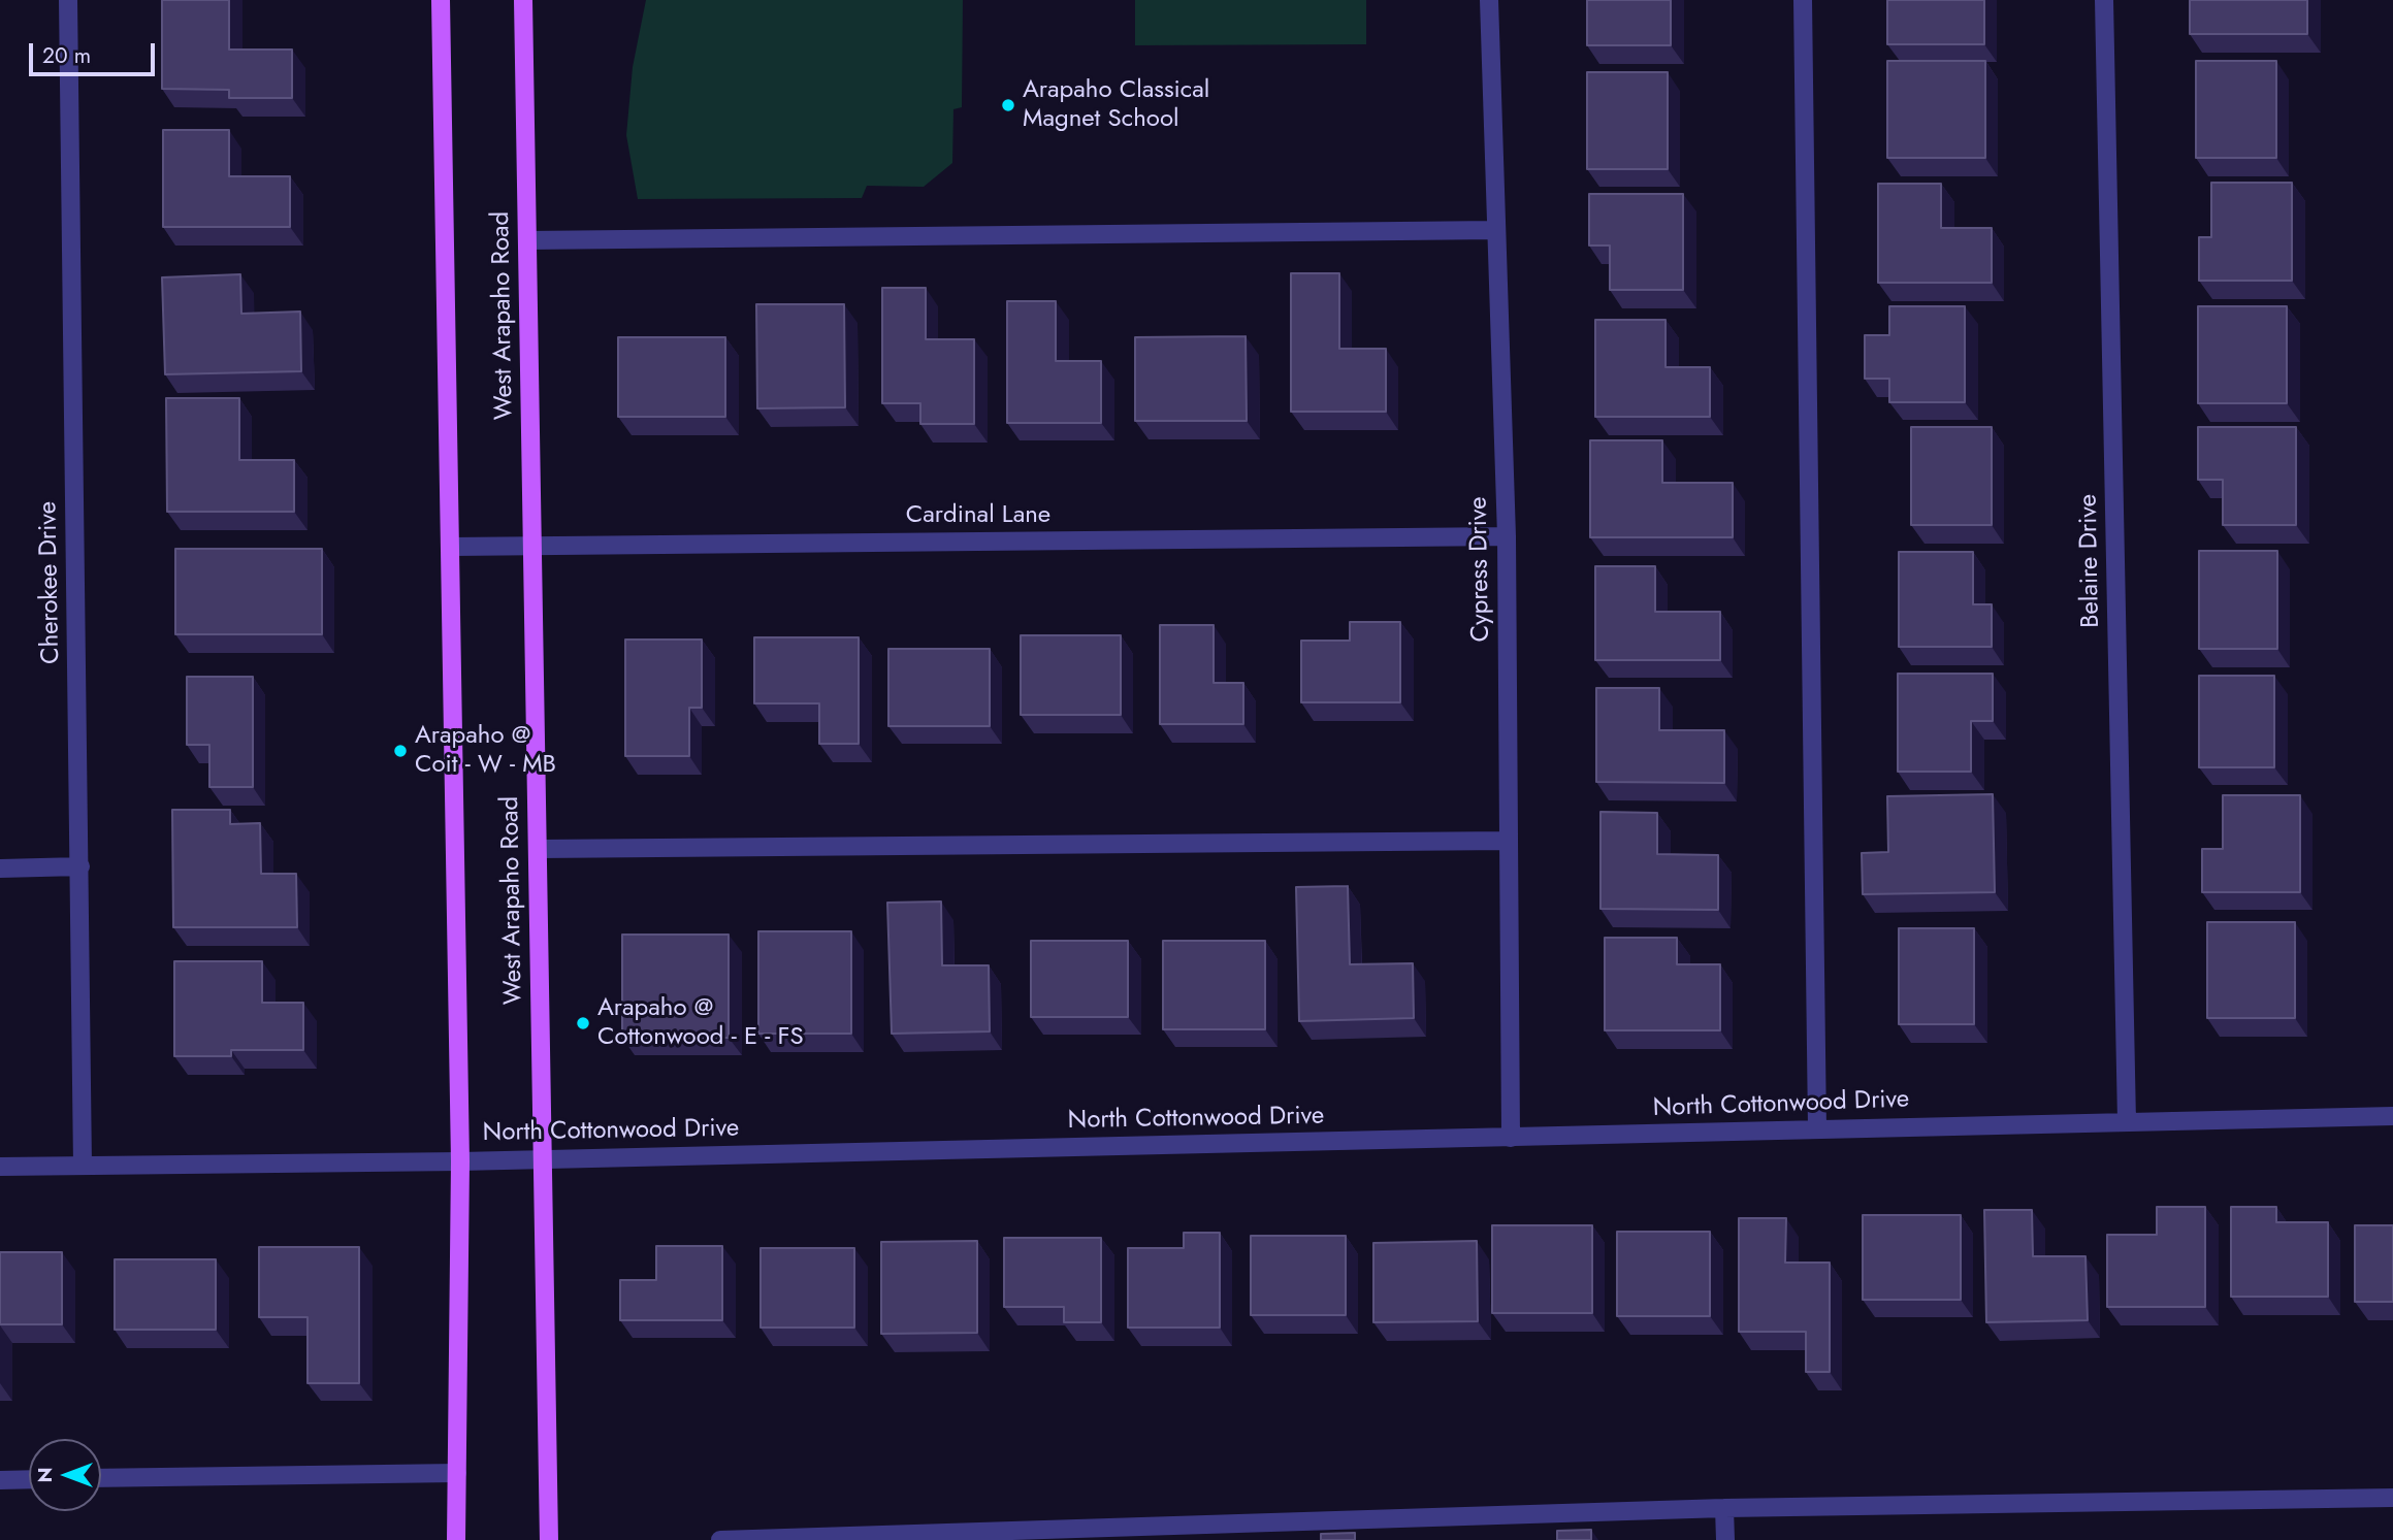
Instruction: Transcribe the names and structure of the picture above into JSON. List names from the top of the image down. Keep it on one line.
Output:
{"streets":{"main road":["West Arapaho Road"],"street":["Cardinal Lane","Belaire Drive","Cypress Drive","Cherokee Drive","North Cottonwood Drive"]},"crossings":[["West Arapaho Road","Cardinal Lane"],["West Arapaho Road","North Cottonwood Drive"],["Cardinal Lane","Cypress Drive"],["Belaire Drive","North Cottonwood Drive"],["Cypress Drive","North Cottonwood Drive"],["Cherokee Drive","North Cottonwood Drive"]],"places":["Arapaho Classical Magnet School","Arapaho @ Coit - W - MB","Arapaho @ Cottonwood - E - FS"],"scale_bar":"20 m","north":"left"}
